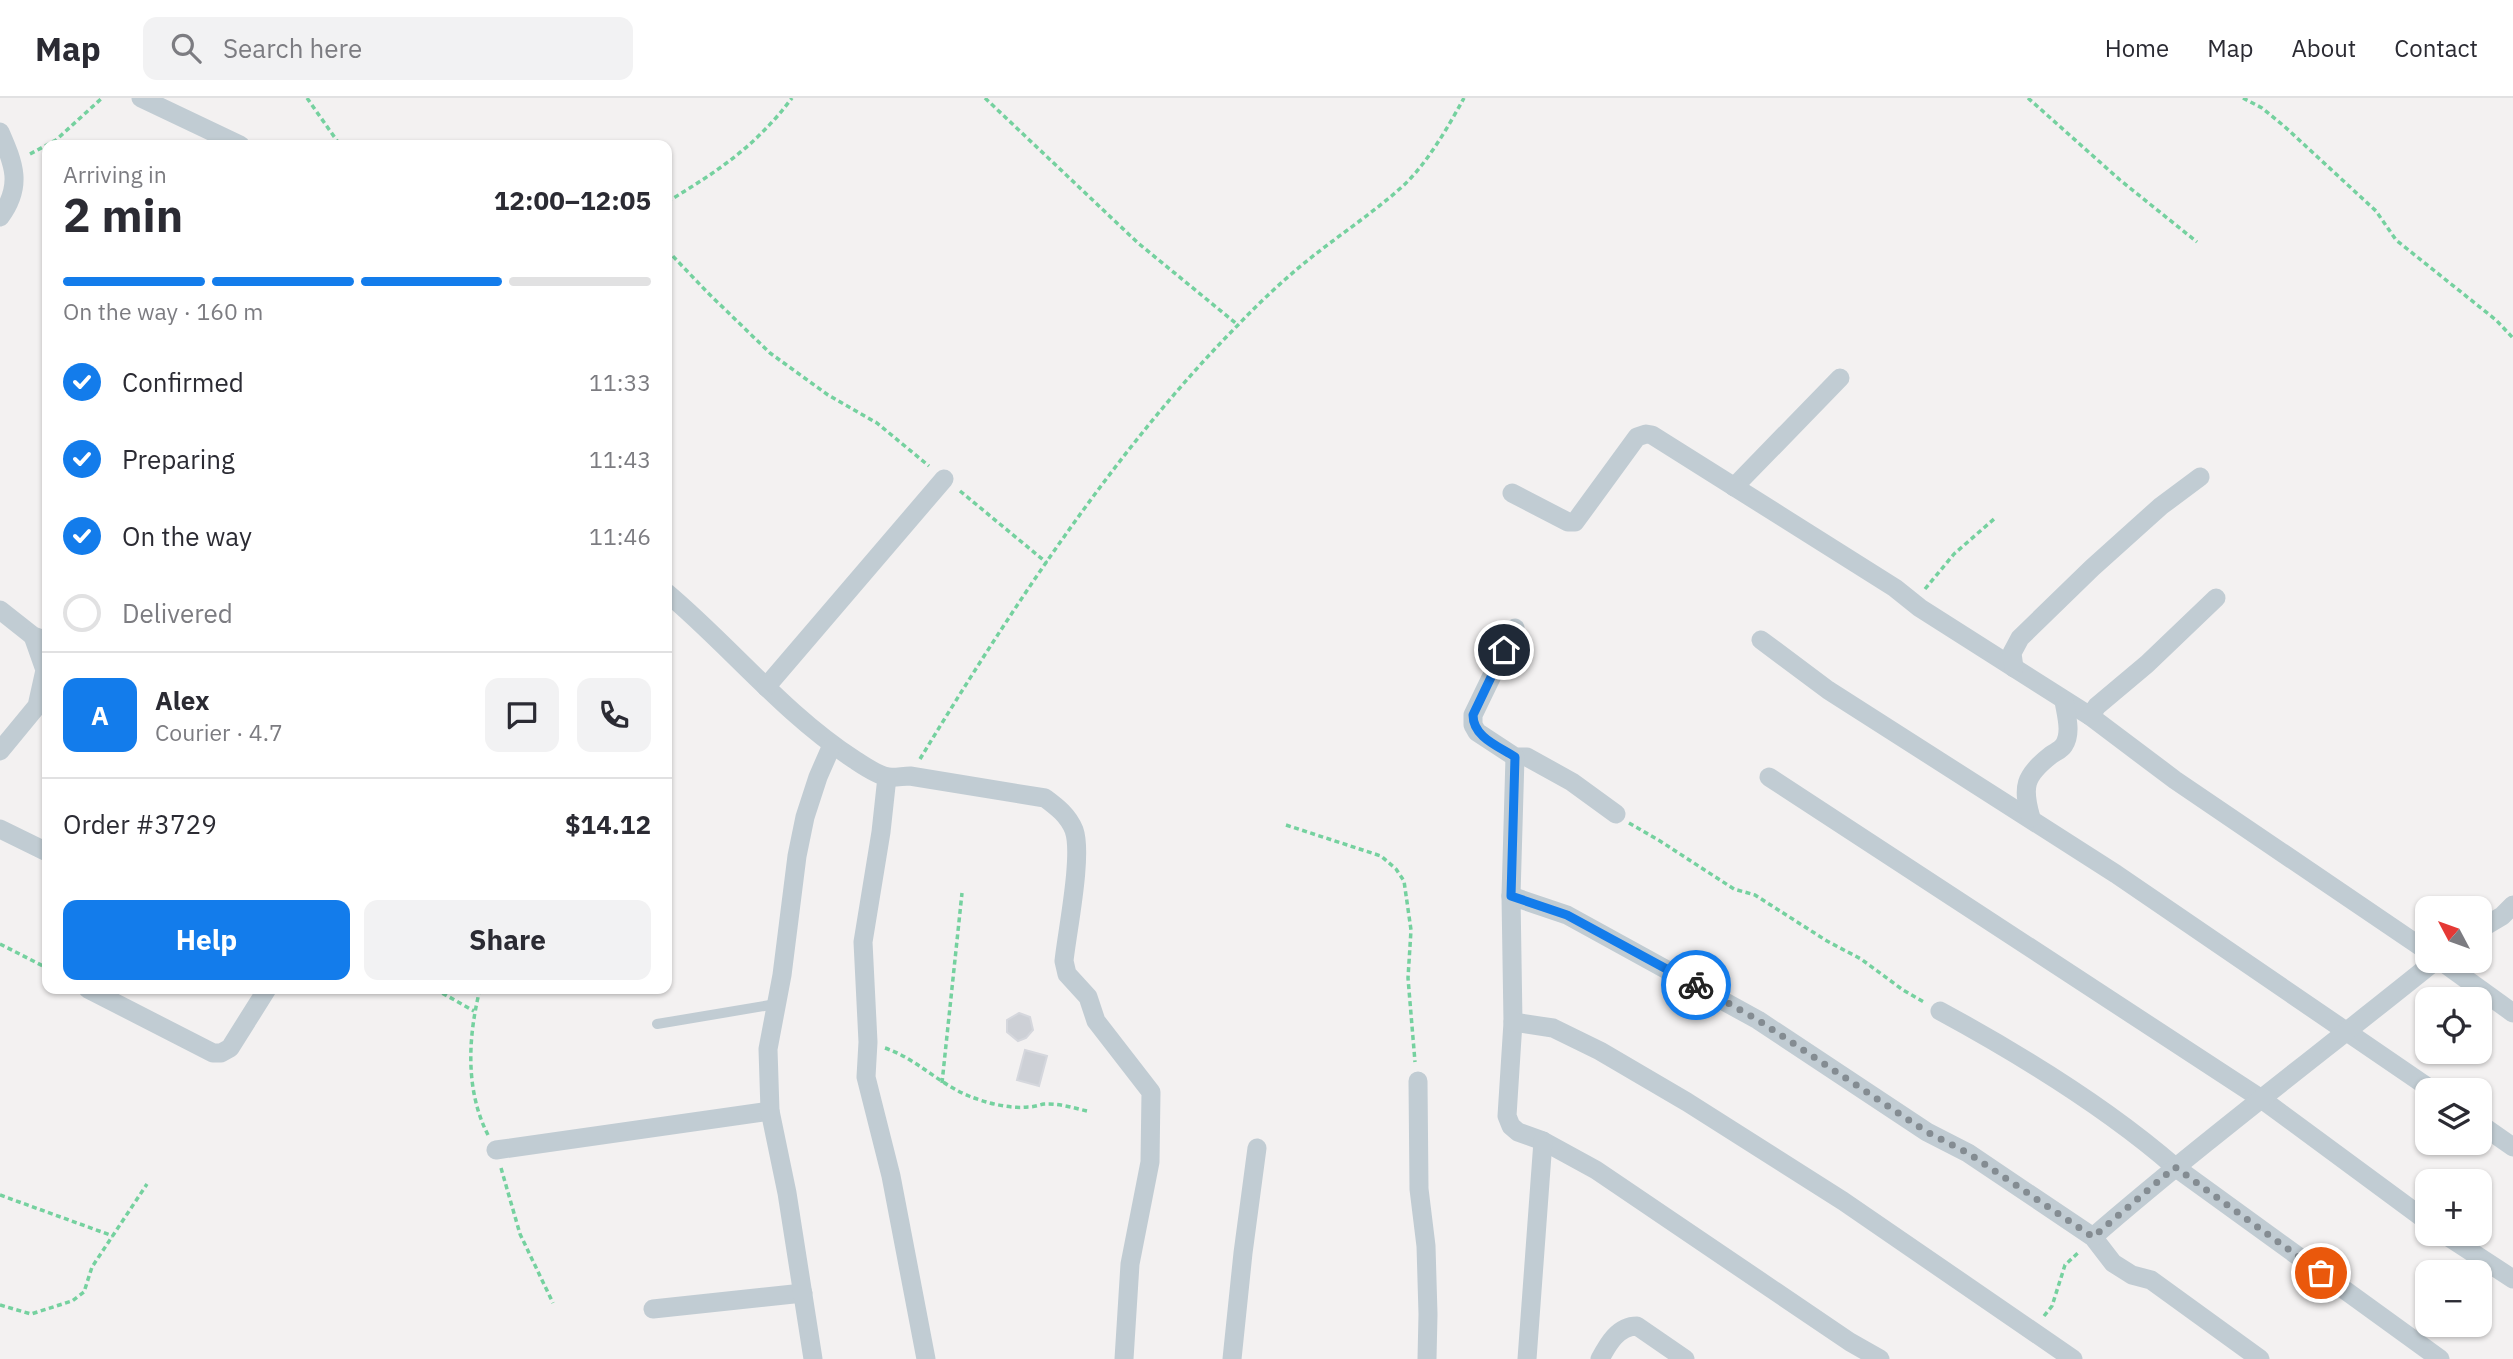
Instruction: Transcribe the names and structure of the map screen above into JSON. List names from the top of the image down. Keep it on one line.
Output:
{"north":"top left","page":{"header":"Map","search":"Search here","nav":["Home","Map","About","Contact"],"heading":["2 min","Arriving in","12:00–12:05"],"panel":["Alex","Courier · 4.7","Order #3729","$14.12"],"bar":"On the way · 160 m","list":[["Confirmed","11:33"],["Preparing","11:43"],["On the way","11:46"],"Delivered"],"round":"A","buttons":["Help","Share"],"map_buttons":["+","−"]}}
